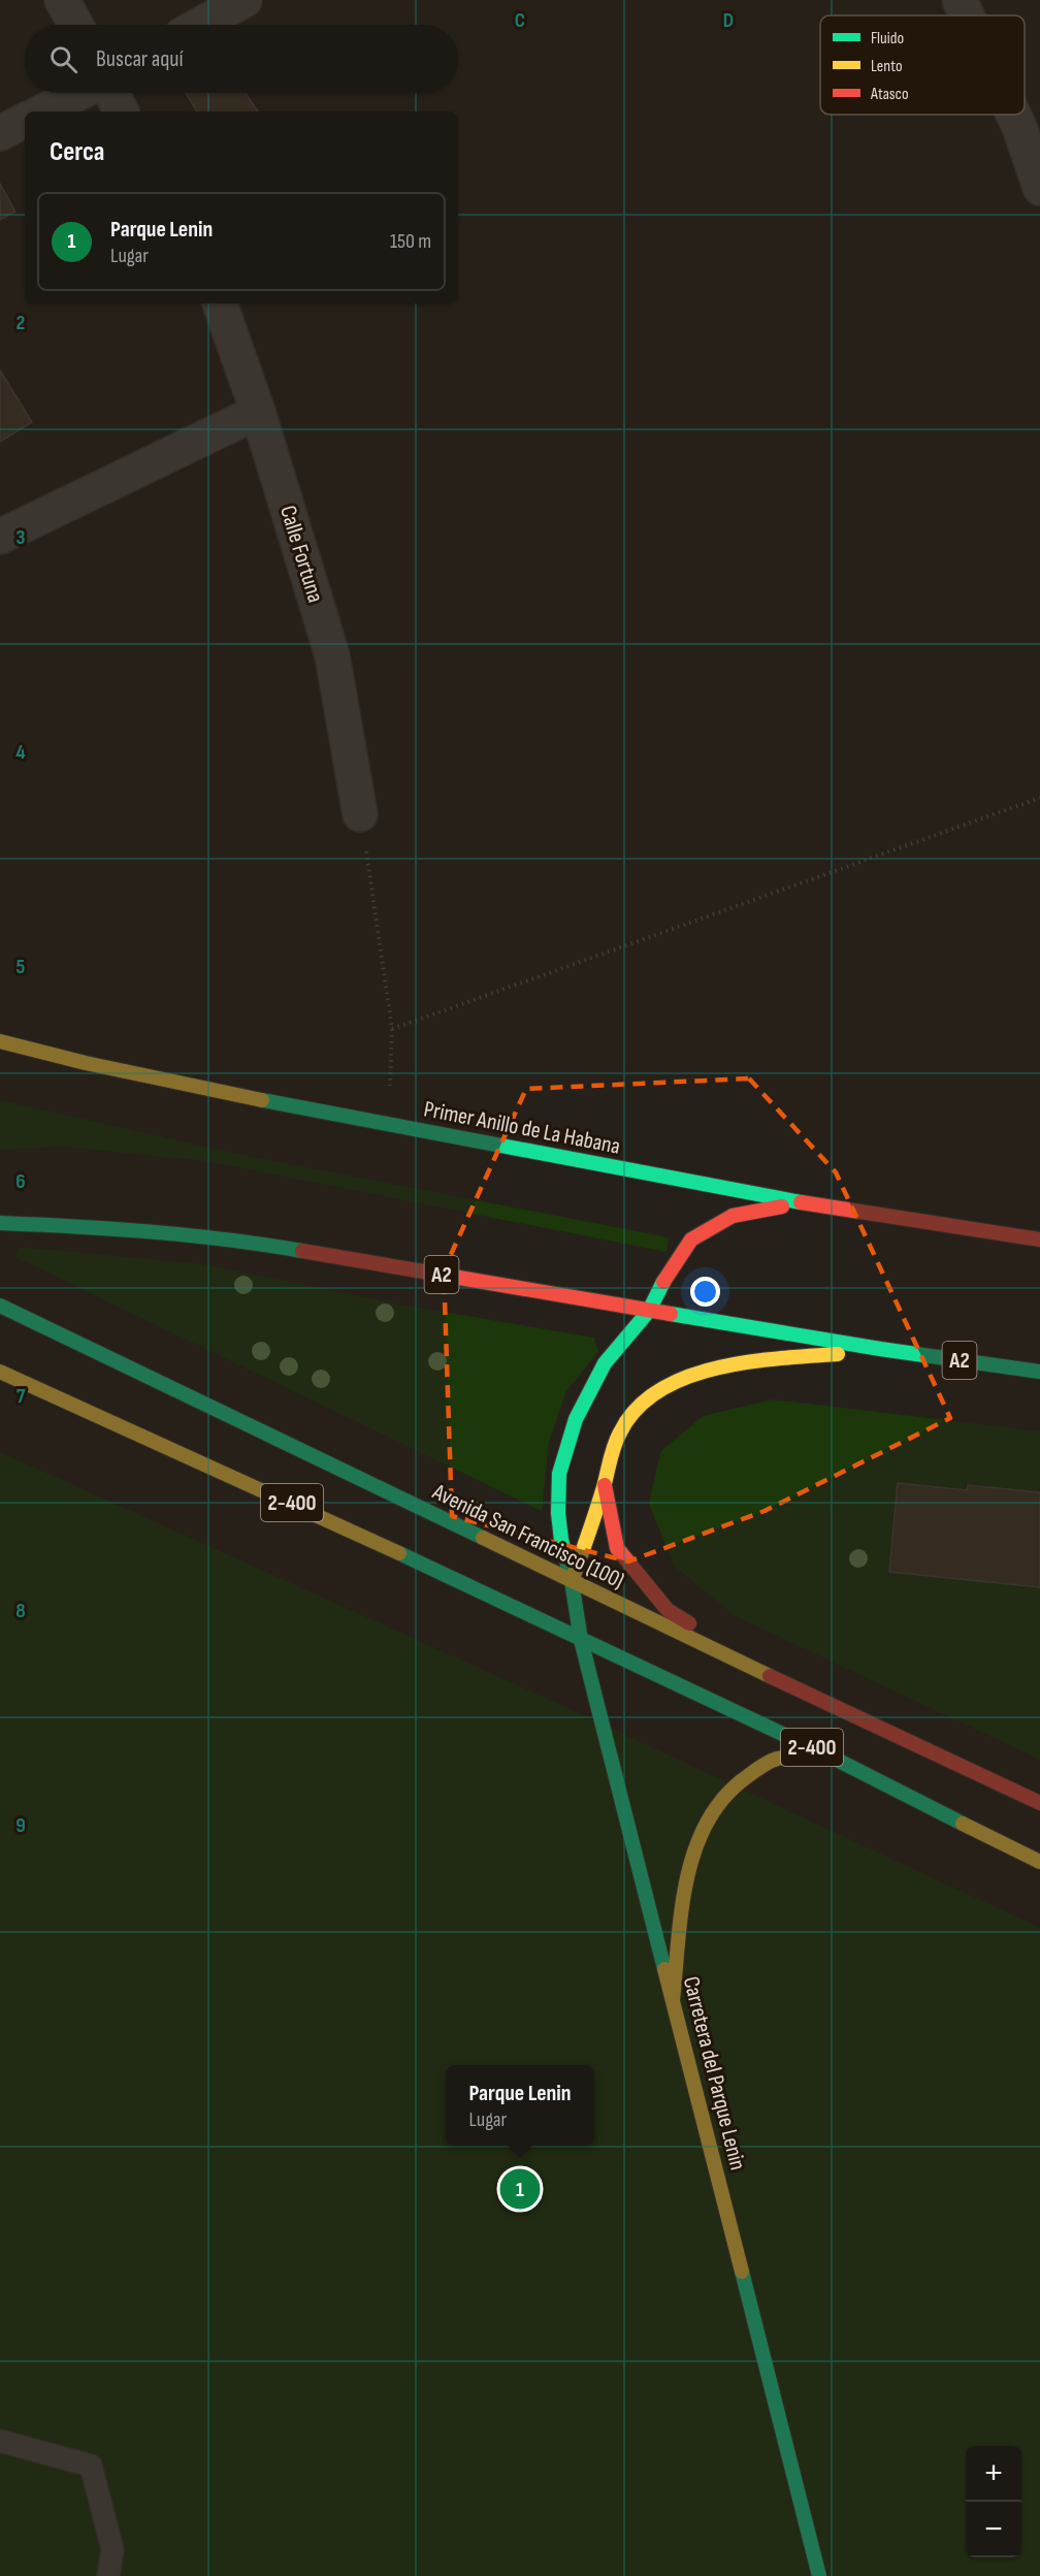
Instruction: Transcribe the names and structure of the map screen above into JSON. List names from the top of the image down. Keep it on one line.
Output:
{"streets":{"main road":["Primer Anillo de La Habana","A2","2-400","Avenida San Francisco (100)","Carretera del Parque Lenin"],"street":["Calle Fortuna"]},"crossings":[["Primer Anillo de La Habana","Carretera del Parque Lenin"],["A2","Carretera del Parque Lenin"],["2-400","Carretera del Parque Lenin"],["Avenida San Francisco (100)","Carretera del Parque Lenin"]],"legend":["Fluido","Lento","Atasco"],"page":{"search":"Buscar aquí","heading":"Cerca","list":[{"mark":"1","name":"Parque Lenin","note":"Lugar","value":"150 m"}],"popup":["Parque Lenin","Lugar"],"pins":"1","map_buttons":["+","−"]},"grid":{"columns":["C","D"],"rows":["2","3","4","5","6","7","8","9"]}}
